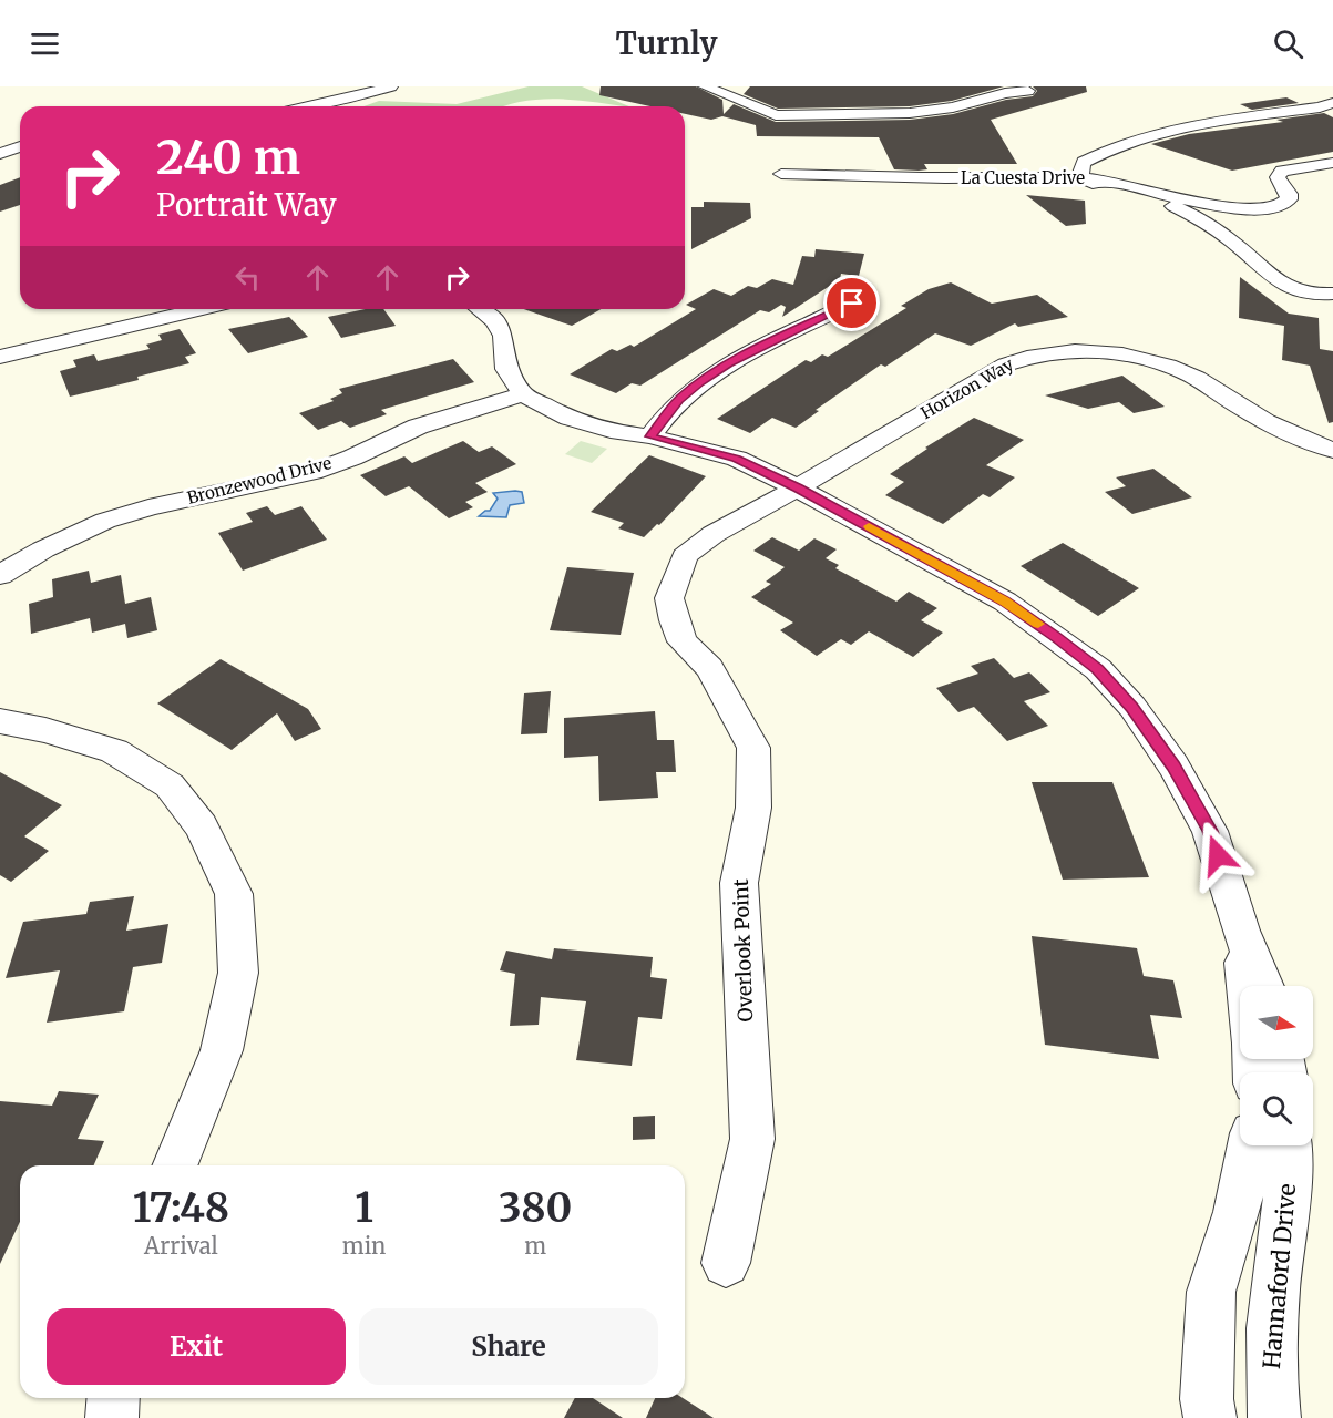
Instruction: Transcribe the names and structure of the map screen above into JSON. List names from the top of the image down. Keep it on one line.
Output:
{"streets":{"street":["La Cuesta Drive","Horizon Way","Bronzewood Drive","Overlook Point","Hannaford Drive"]},"crossings":[["Horizon Way","Overlook Point"]],"north":"right","page":{"header":"Turnly","turn":["240 m","Portrait Way"],"eta":["17:48","Arrival","1","min","380","m"],"buttons":["Exit","Share"]}}
